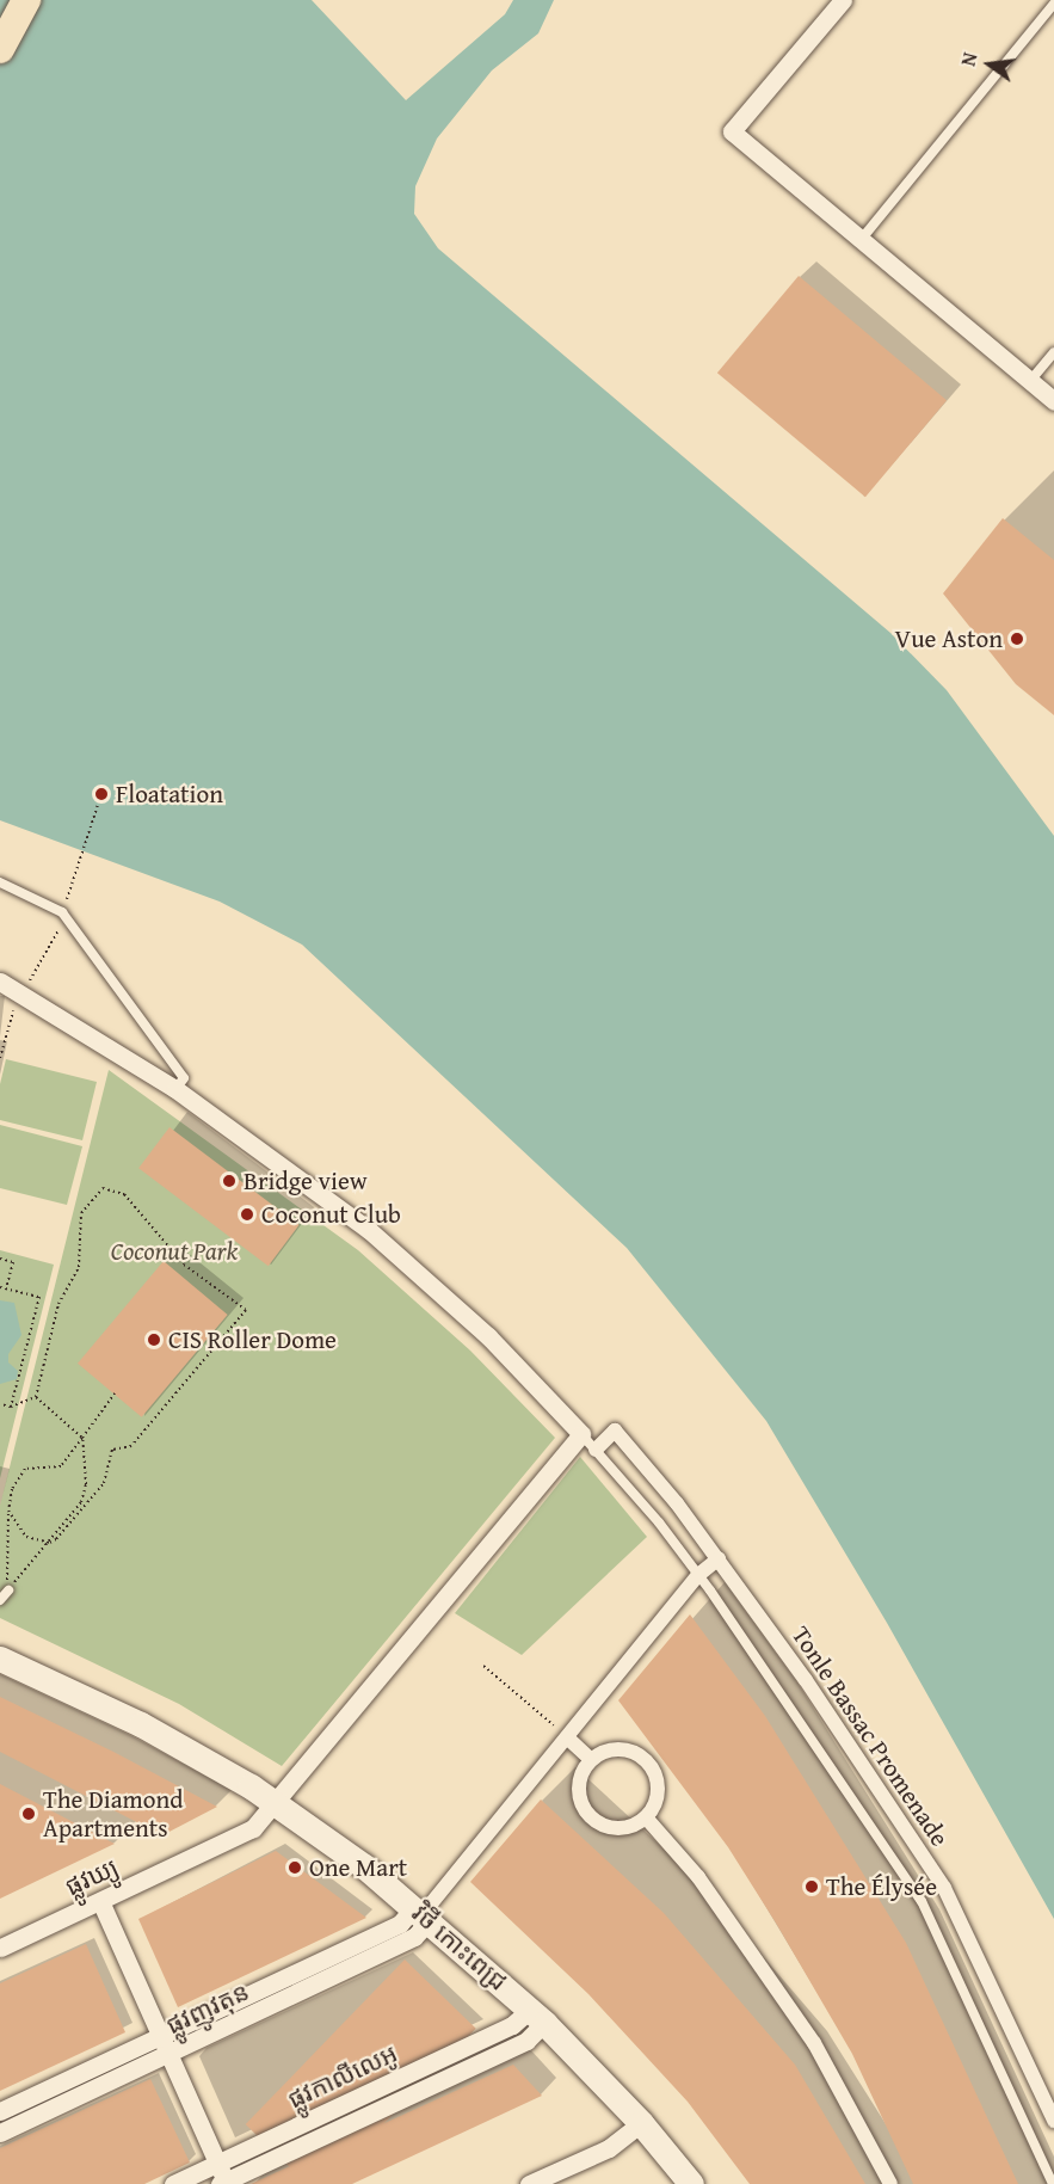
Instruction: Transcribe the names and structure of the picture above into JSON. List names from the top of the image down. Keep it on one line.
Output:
{"streets":{"main road":["វិថី កោះពេជ្រ"],"street":["Tonle Bassac Promenade","ផ្លូវឃ្យូ","ផ្លូវញូវតុន","ផ្លូវកាលីលេអូ"]},"crossings":[["ផ្លូវឃ្យូ","វិថី កោះពេជ្រ"],["វិថី កោះពេជ្រ","ផ្លូវញូវតុន"],["វិថី កោះពេជ្រ","ផ្លូវកាលីលេអូ"]],"parks":["Coconut Park"],"places":["Vue Aston","Floatation","Bridge view","Coconut Club","CIS Roller Dome","The Diamond Apartments","One Mart","The Élysée"],"north":"left"}
